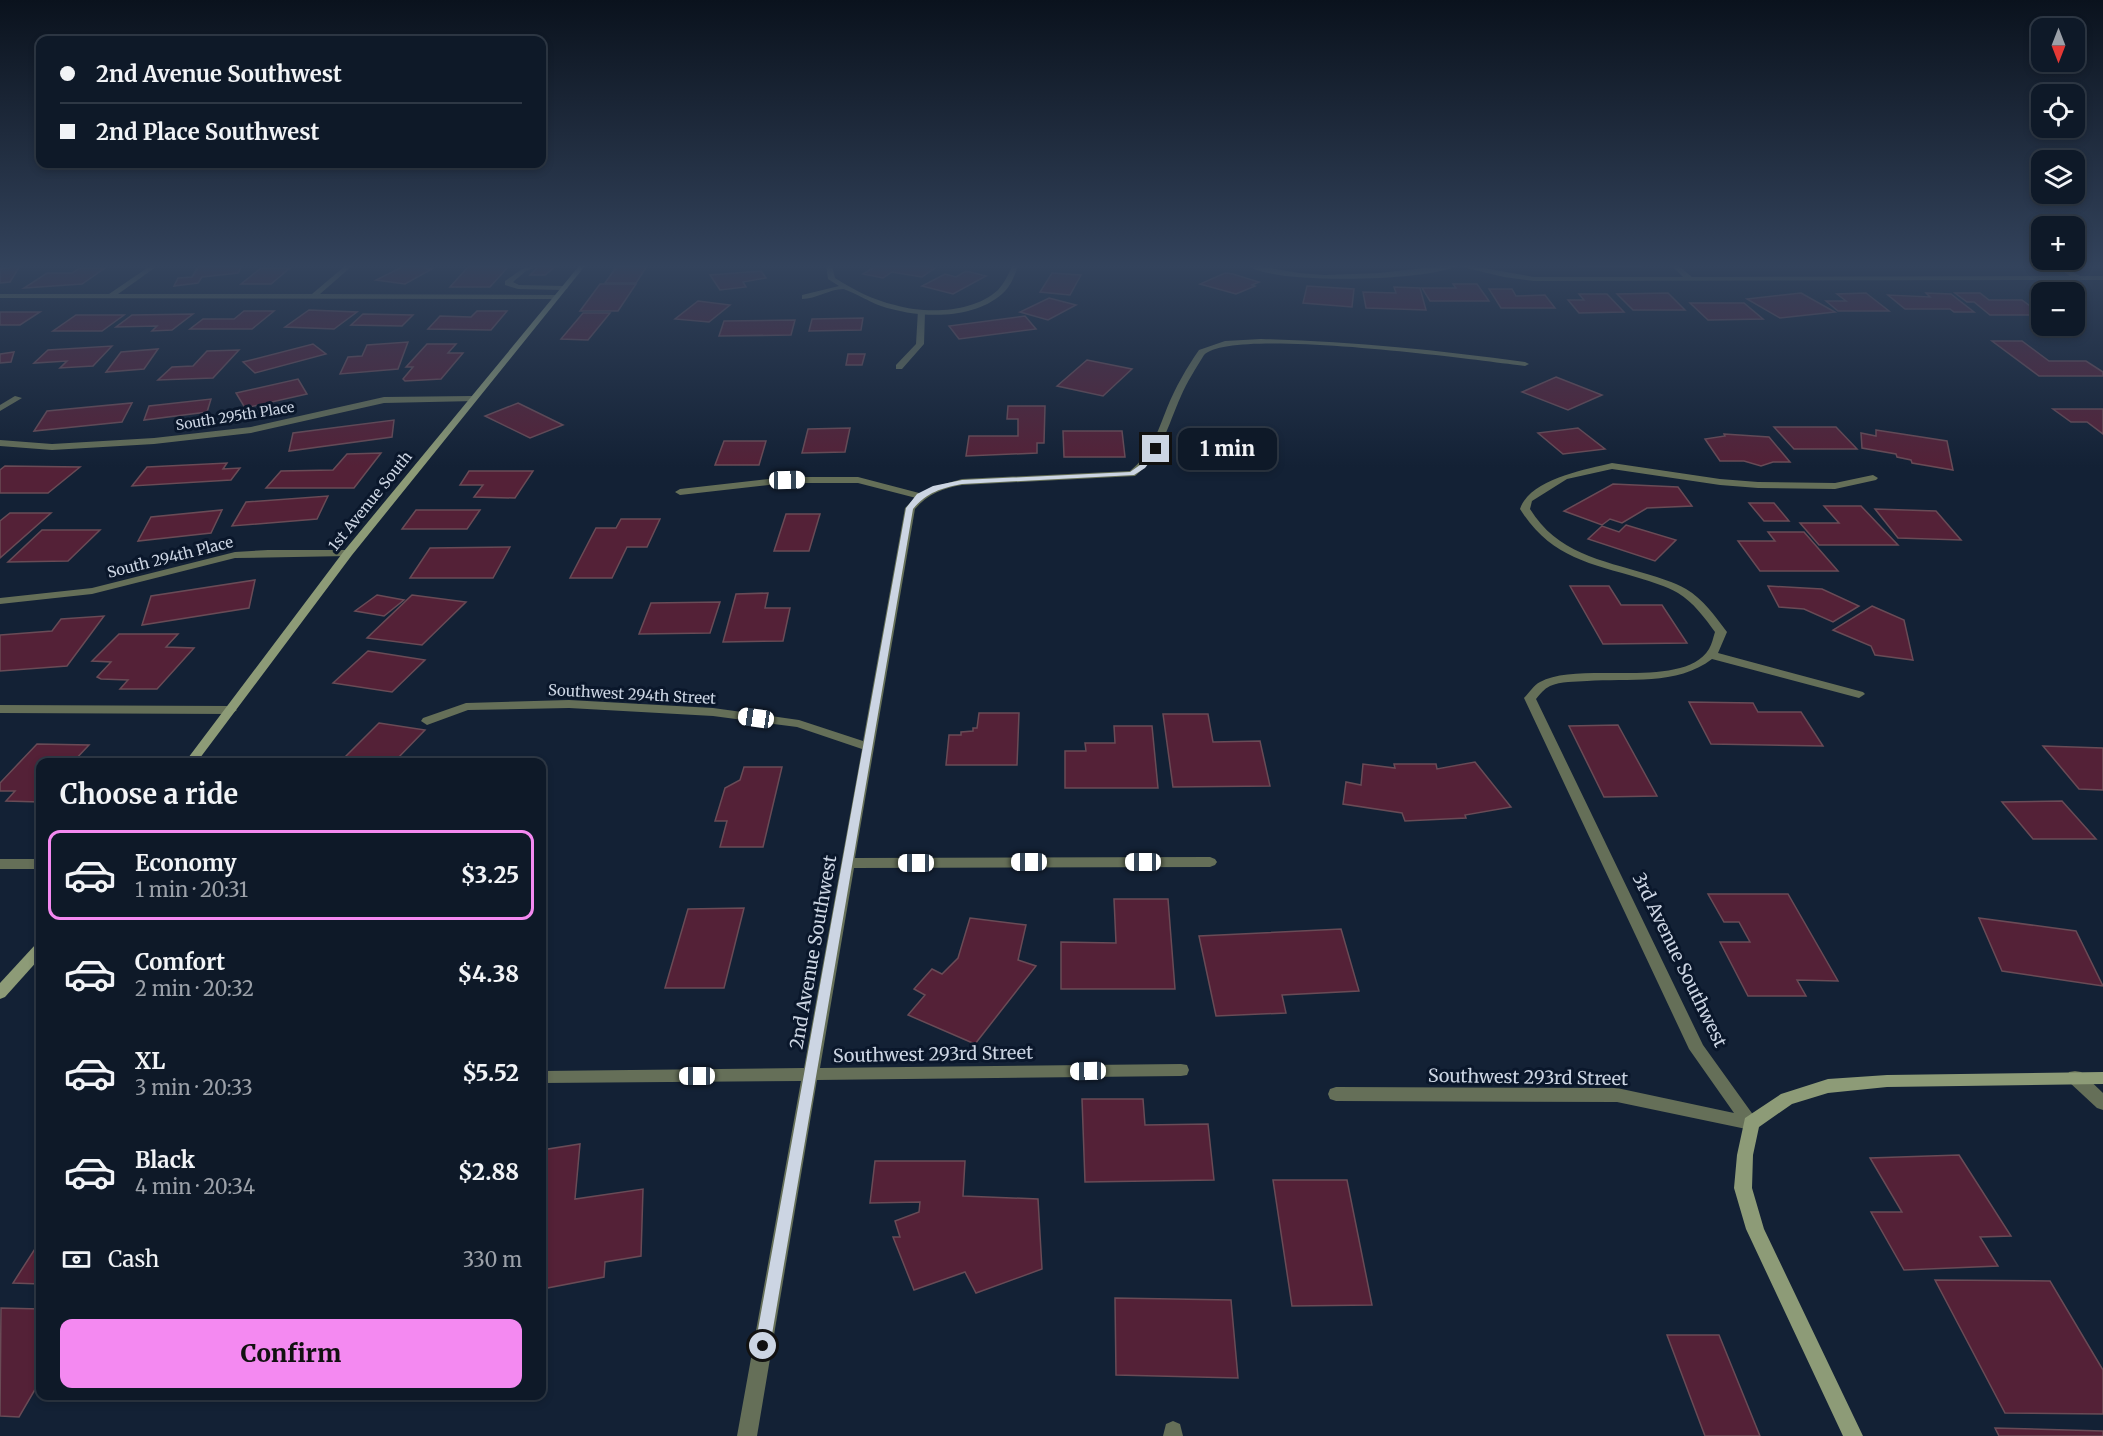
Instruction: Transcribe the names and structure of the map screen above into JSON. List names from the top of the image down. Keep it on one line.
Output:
{"streets":{"street":["South 295th Place","1st Avenue South","South 294th Place","Southwest 294th Street","2nd Avenue Southwest","3rd Avenue Southwest","Southwest 293rd Street"]},"crossings":[["South 295th Place","1st Avenue South"],["1st Avenue South","South 294th Place"],["Southwest 294th Street","2nd Avenue Southwest"],["2nd Avenue Southwest","Southwest 293rd Street"],["3rd Avenue Southwest","Southwest 293rd Street"]],"north":"bottom","page":{"map_buttons":["+","−"],"banner":["2nd Avenue Southwest","2nd Place Southwest"],"bubble":"1 min","heading":"Choose a ride","list":[{"name":"Economy","note":"1 min · 20:31","value":"$3.25"},{"name":"Comfort","note":"2 min · 20:32","value":"$4.38"},{"name":"XL","note":"3 min · 20:33","value":"$5.52"},{"name":"Black","note":"4 min · 20:34","value":"$2.88"}],"pay":["Cash","330 m"],"buttons":"Confirm"}}
